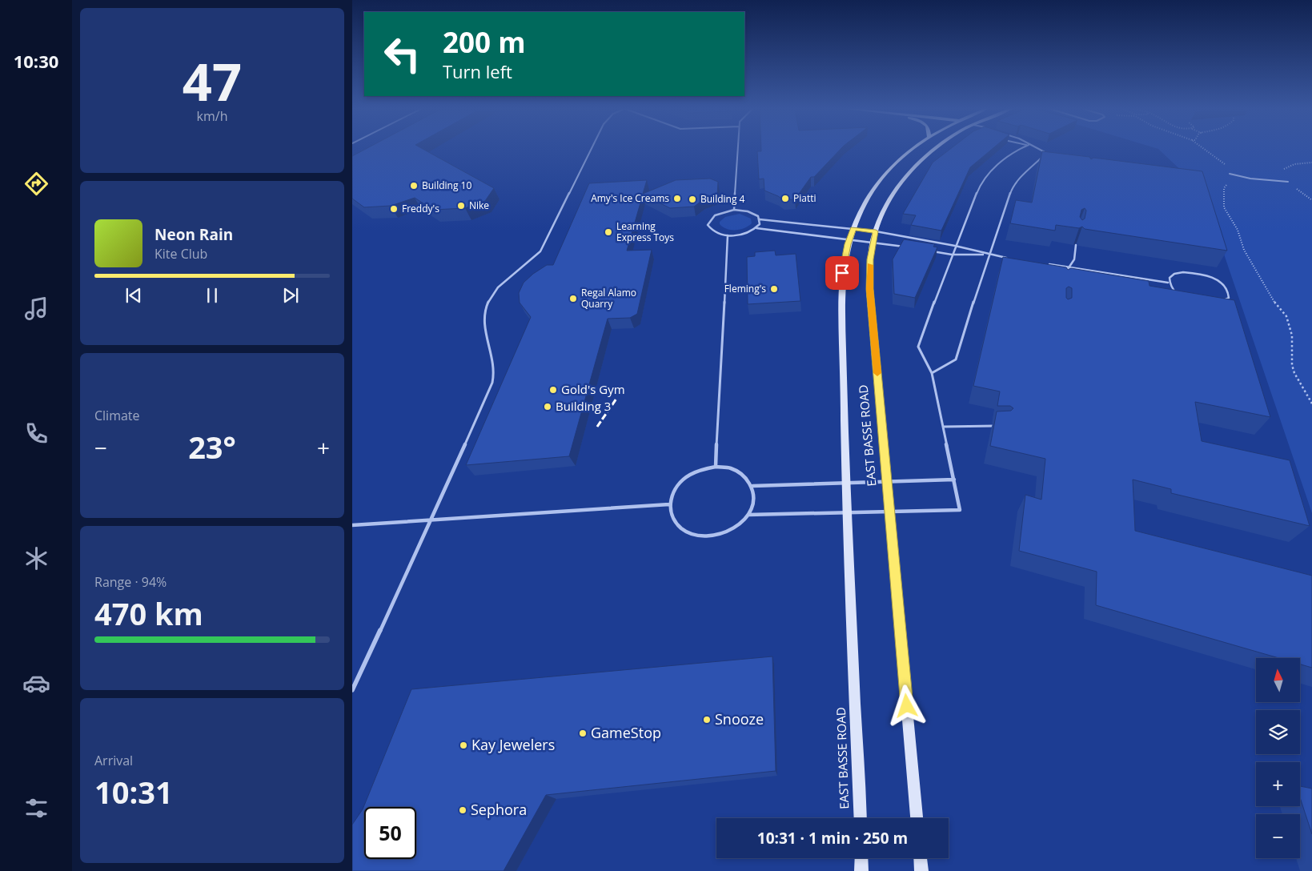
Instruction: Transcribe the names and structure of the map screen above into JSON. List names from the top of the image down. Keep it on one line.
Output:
{"streets":{"main road":["EAST BASSE ROAD"]},"places":["Building 10","Amy's Ice Creams","Piatti","Building 4","Nike","Freddy's","Learning Express Toys","Fleming's","Regal Alamo Quarry","Gold's Gym","Building 3","Snooze","GameStop","Kay Jewelers","Sephora"],"north":"top","page":{"tabs":"10:30","tile":[["47","km/h"],"Climate",["Range · 94%","470 km"],["Arrival","10:31"]],"turn":["200 m","Turn left"],"song":["Neon Rain","Kite Club"],"heat":["−","23°","+"],"map_buttons":["+","−"],"limit":"50","trip":"10:31 · 1 min · 250 m"}}
